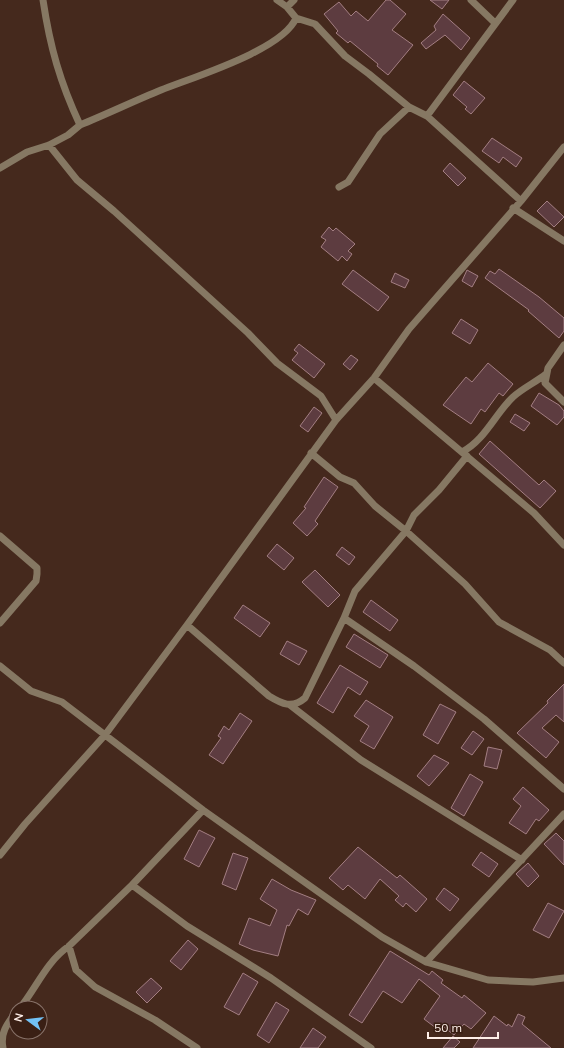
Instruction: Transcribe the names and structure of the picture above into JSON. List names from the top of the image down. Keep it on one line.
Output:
{"scale_bar":"50 m","north":"left"}
